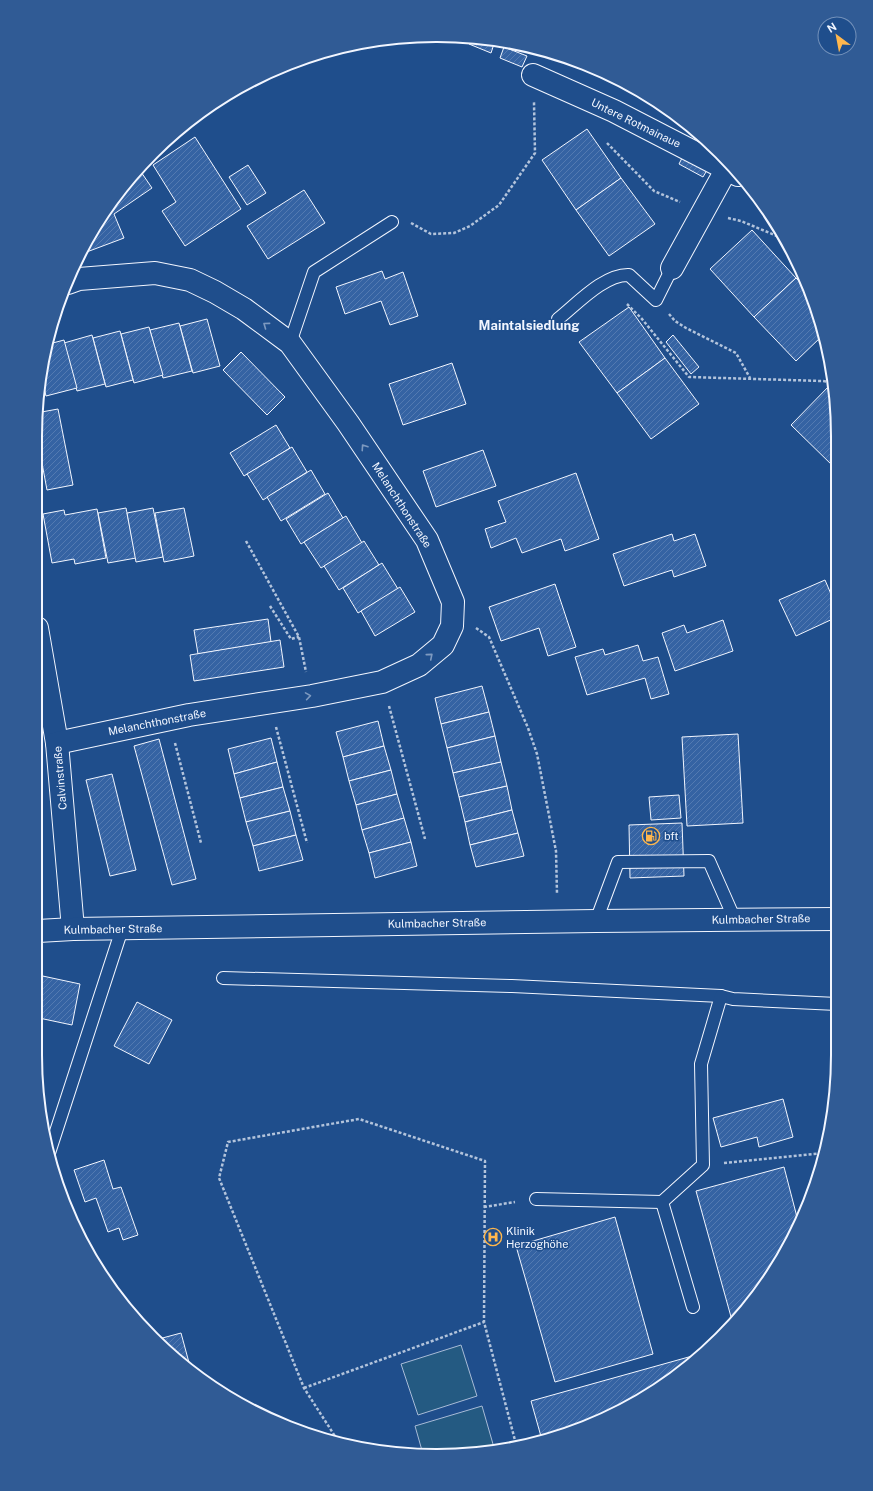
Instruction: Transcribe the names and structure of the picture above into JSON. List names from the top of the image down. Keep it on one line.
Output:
{"streets":{"street":["Untere Rotmainaue","Melanchthonstraße","Calvinstraße","Kulmbacher Straße"]},"crossings":[["Melanchthonstraße","Calvinstraße"],["Calvinstraße","Kulmbacher Straße"]],"districts":["Maintalsiedlung"],"places":{"fuel station":["bft"],"hospital":["Klinik Herzoghöhe"]},"north":"top left"}
